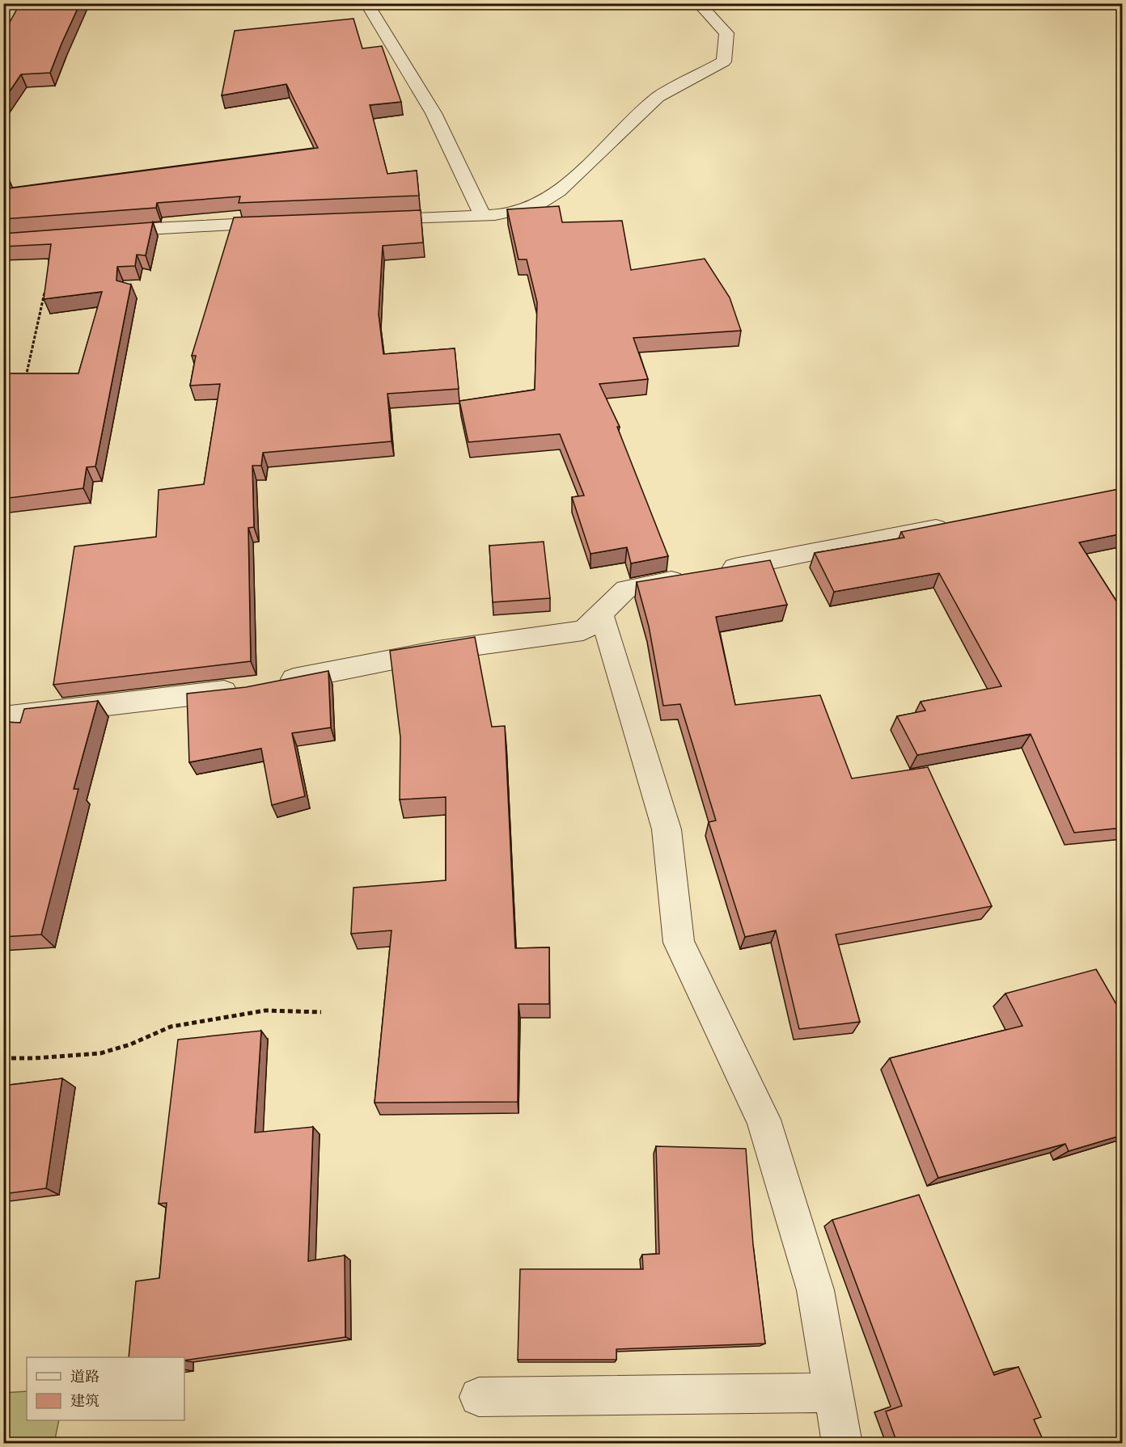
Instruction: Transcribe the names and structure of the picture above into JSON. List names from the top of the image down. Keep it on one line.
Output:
{"legend":["道路","建筑"]}
